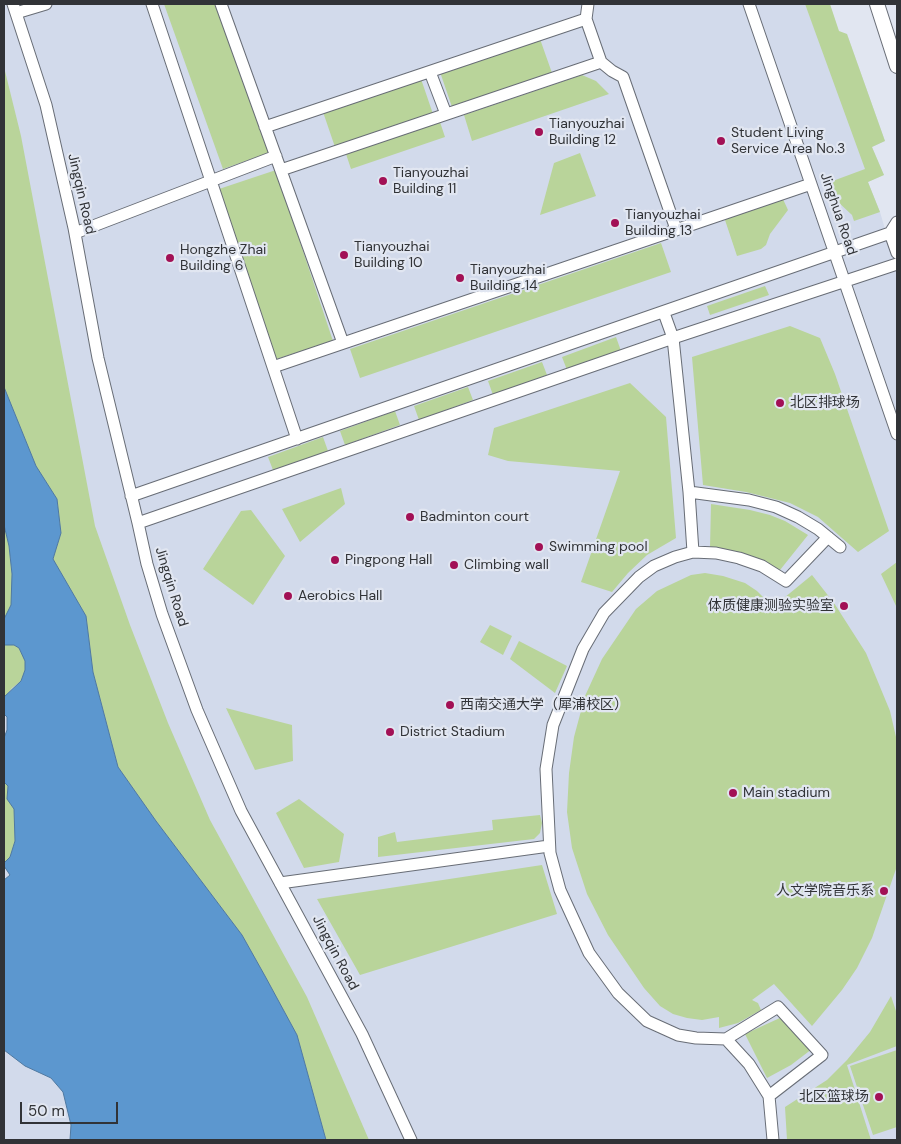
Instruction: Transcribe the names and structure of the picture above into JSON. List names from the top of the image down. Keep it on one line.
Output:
{"streets":{"street":["Jingqin Road","Jinghua Road"]},"places":["Tianyouzhai Building 12","Student Living Service Area No.3","Tianyouzhai Building 11","Tianyouzhai Building 13","Tianyouzhai Building 10","Hongzhe Zhai Building 6","Tianyouzhai Building 14","北区排球场","Badminton court","Swimming pool","Pingpong Hall","Climbing wall","Aerobics Hall","体质健康测验实验室","西南交通大学（犀浦校区）","District Stadium","Main stadium","人文学院音乐系","北区篮球场"],"scale_bar":"50 m"}
